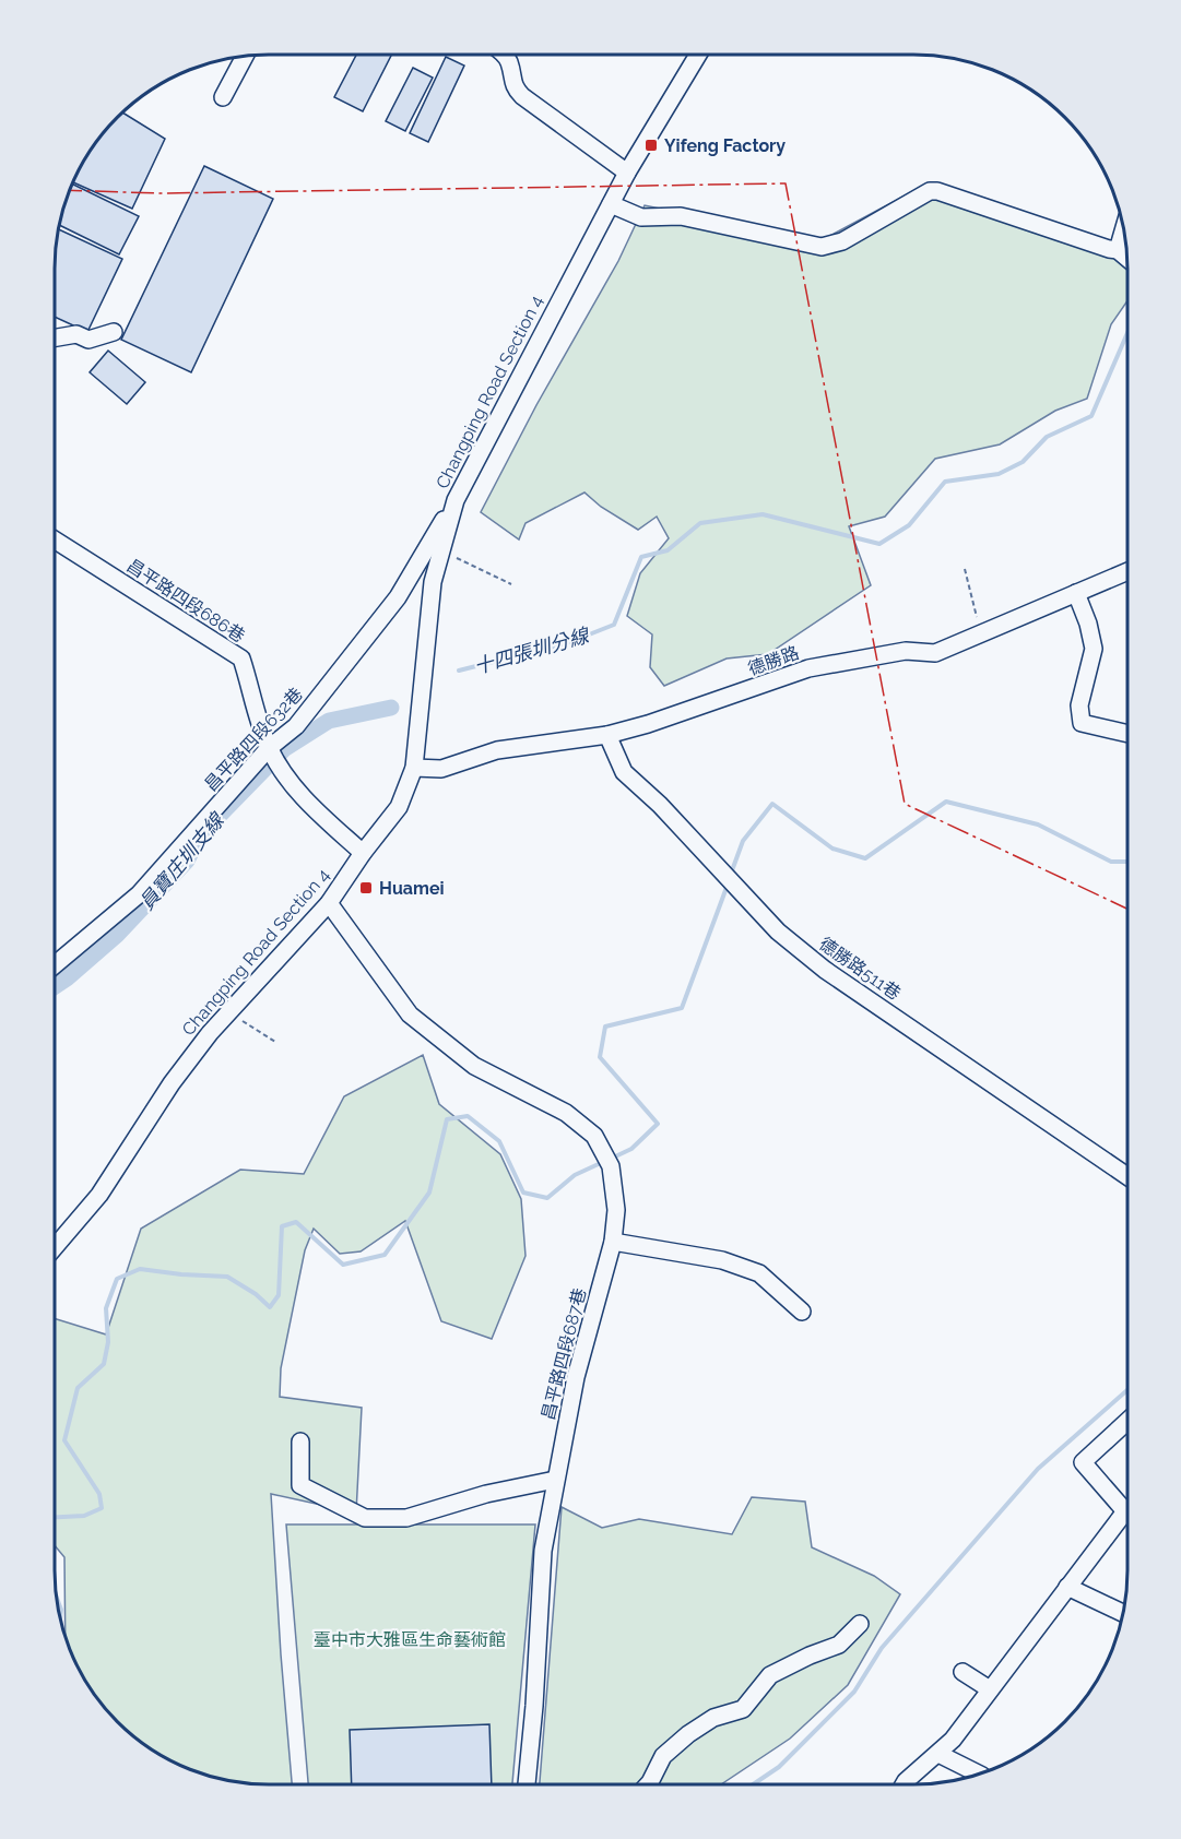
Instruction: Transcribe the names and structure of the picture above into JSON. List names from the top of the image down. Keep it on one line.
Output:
{"streets":{"street":["Changping Road Section 4","昌平路四段686巷","德勝路","昌平路四段632巷","德勝路511巷","昌平路四段687巷"]},"crossings":[["Changping Road Section 4","昌平路四段686巷"],["Changping Road Section 4","德勝路"],["Changping Road Section 4","昌平路四段632巷"],["Changping Road Section 4","昌平路四段687巷"],["昌平路四段686巷","昌平路四段632巷"],["德勝路","德勝路511巷"]],"water":["十四張圳分線","員寶庄圳支線"],"parks":["臺中市大雅區生命藝術館"],"places":{"transit":["Yifeng Factory","Huamei"]}}
